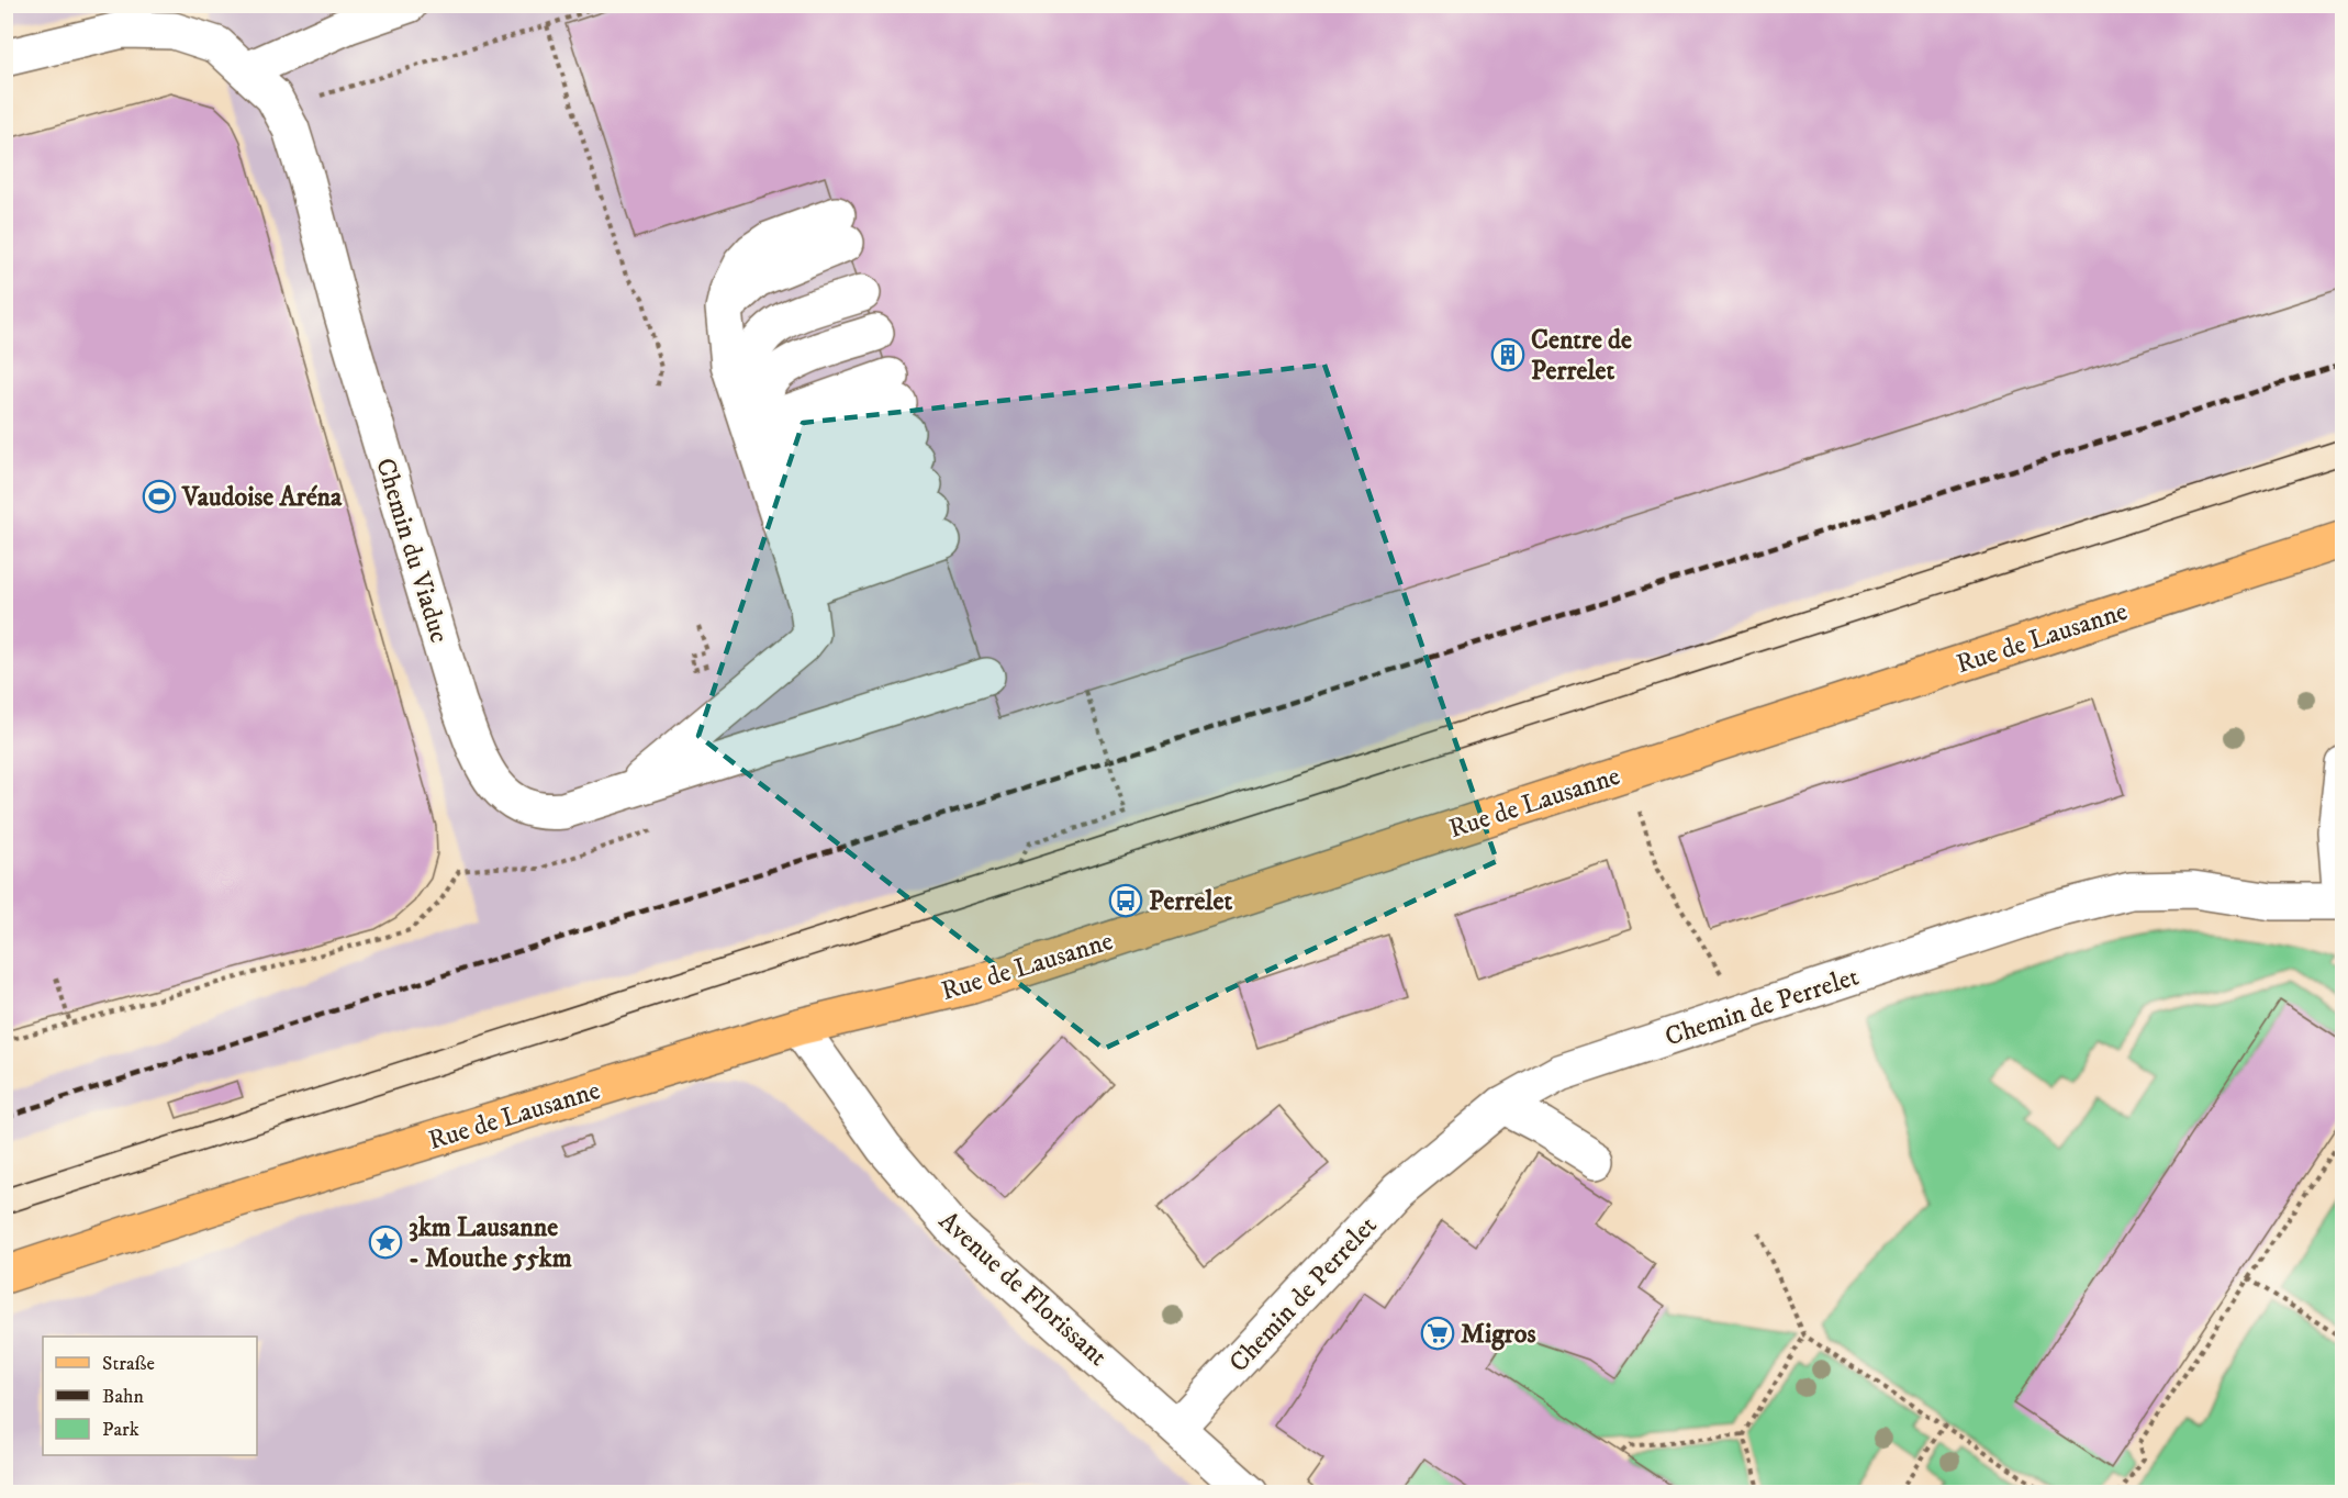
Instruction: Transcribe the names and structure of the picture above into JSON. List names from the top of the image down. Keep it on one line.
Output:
{"streets":{"main road":["Rue de Lausanne"],"street":["Chemin du Viaduc","Chemin de Perrelet","Avenue de Florissant"]},"crossings":[["Rue de Lausanne","Avenue de Florissant"],["Chemin de Perrelet","Avenue de Florissant"]],"places":{"building":["Centre de Perrelet"],"sports":["Vaudoise Aréna"],"bus stop":["Perrelet"],"place":["3km Lausanne - Mouthe 55km"],"supermarket":["Migros"]},"legend":["Straße","Bahn","Park"]}
